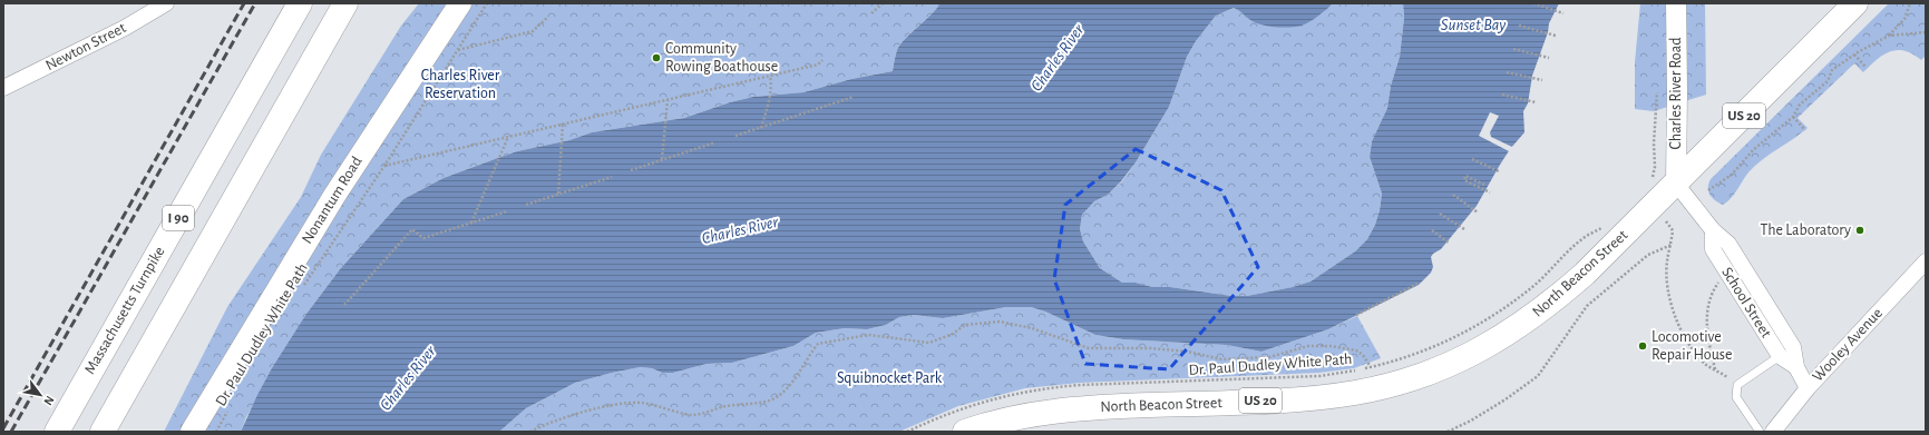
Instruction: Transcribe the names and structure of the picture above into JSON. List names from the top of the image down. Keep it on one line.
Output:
{"streets":{"main road":["US 20","Nonantum Road","I 90","North Beacon Street","Massachusetts Turnpike"],"street":["Newton Street","Charles River Road","School Street","Wooley Avenue"],"path":["Dr. Paul Dudley White Path"]},"crossings":[["Charles River Road","North Beacon Street"],["Charles River Road","School Street"],["Nonantum Road","Dr. Paul Dudley White Path"],["North Beacon Street","School Street"],["School Street","Wooley Avenue"]],"water":["Sunset Bay","Charles River"],"parks":["Charles River Reservation","Squibnocket Park"],"places":["Community Rowing Boathouse","The Laboratory","Locomotive Repair House"],"north":"bottom right"}
